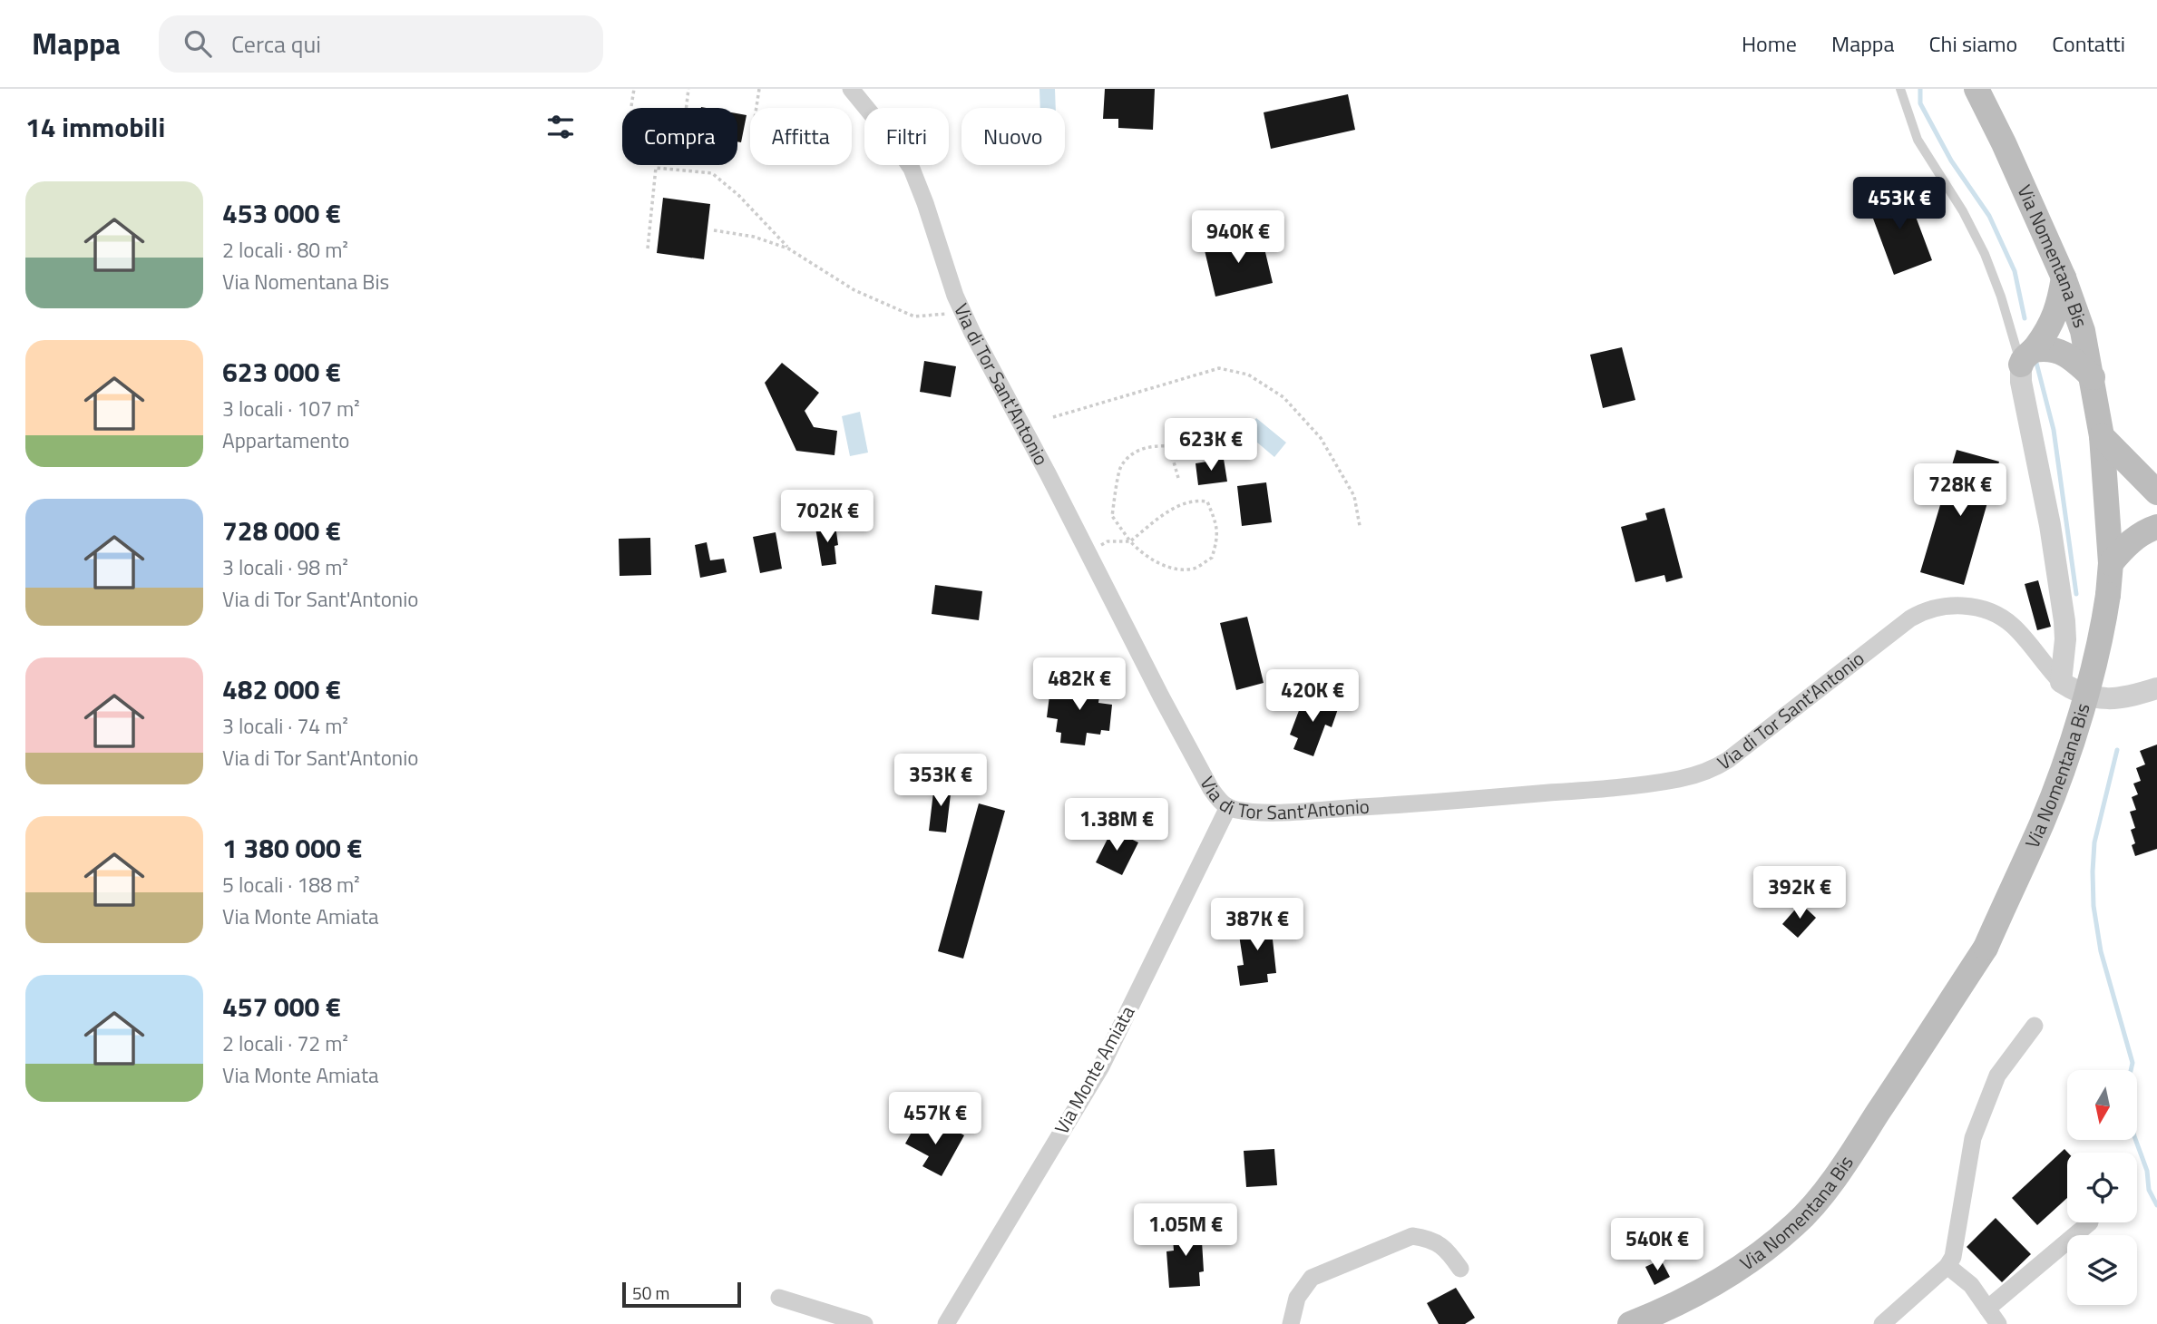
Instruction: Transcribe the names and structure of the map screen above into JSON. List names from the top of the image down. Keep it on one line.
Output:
{"streets":{"main road":["Via Nomentana Bis"],"street":["Via di Tor Sant'Antonio","Via Monte Amiata"]},"crossings":[["Via di Tor Sant'Antonio","Via Monte Amiata"]],"scale_bar":"50 m","north":"bottom","page":{"header":"Mappa","search":"Cerca qui","nav":["Home","Mappa","Chi siamo","Contatti"],"heading":"14 immobili","chip":["Compra","Affitta","Filtri","Nuovo"],"list":[{"name":"453 000 €","note":"2 locali · 80 m² · Via Nomentana Bis"},{"name":"623 000 €","note":"3 locali · 107 m² · Appartamento"},{"name":"728 000 €","note":"3 locali · 98 m² · Via di Tor Sant'Antonio"},{"name":"482 000 €","note":"3 locali · 74 m² · Via di Tor Sant'Antonio"},{"name":"1 380 000 €","note":"5 locali · 188 m² · Via Monte Amiata"},{"name":"457 000 €","note":"2 locali · 72 m² · Via Monte Amiata"}],"price":["453K €","940K €","623K €","728K €","702K €","482K €","420K €","353K €","1.38M €","392K €","387K €","457K €","1.05M €","540K €"],"scale":"50 m"}}
